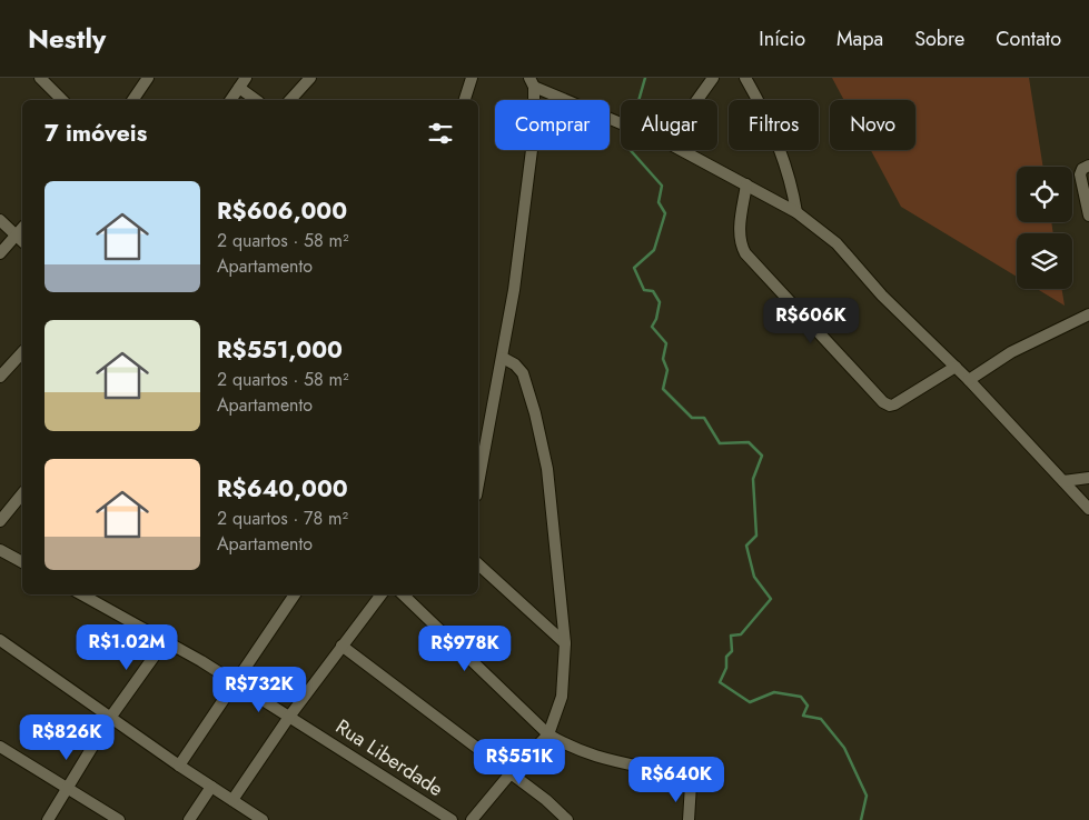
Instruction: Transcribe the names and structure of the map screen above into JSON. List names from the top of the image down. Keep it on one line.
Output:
{"streets":{"street":["Rua Liberdade"]},"page":{"header":"Nestly","nav":["Início","Mapa","Sobre","Contato"],"chip":["Comprar","Alugar","Filtros","Novo"],"heading":"7 imóveis","list":[{"name":"R$606,000","note":"2 quartos · 58 m² · Apartamento"},{"name":"R$551,000","note":"2 quartos · 58 m² · Apartamento"},{"name":"R$640,000","note":"2 quartos · 78 m² · Apartamento"}],"price":["R$606K","R$1.02M","R$978K","R$732K","R$826K","R$551K","R$640K"]}}
